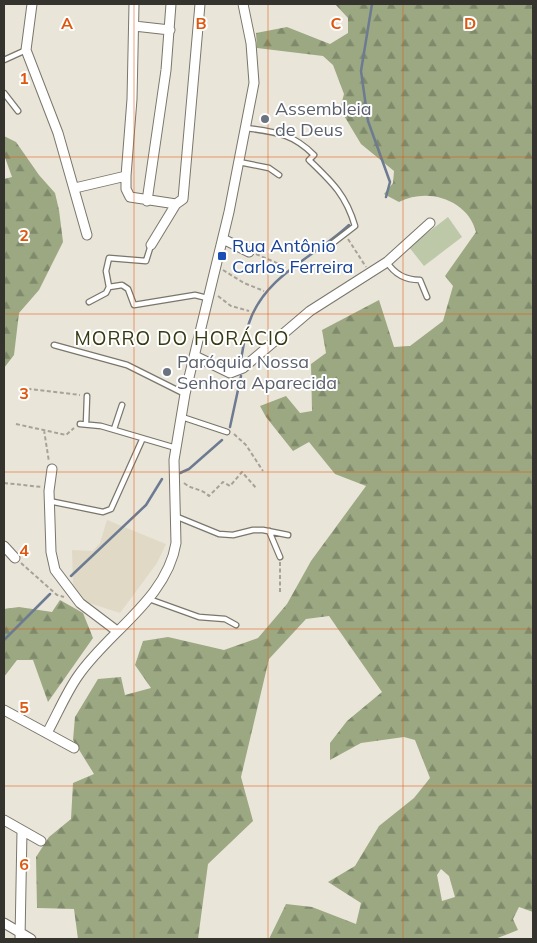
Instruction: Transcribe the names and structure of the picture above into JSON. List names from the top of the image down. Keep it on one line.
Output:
{"districts":["MORRO DO HORÁCIO"],"places":{"other":["Assembleia de Deus","Paróquia Nossa Senhora Aparecida"],"transit":["Rua Antônio Carlos Ferreira"]},"grid":{"columns":["A","B","C","D"],"rows":["1","2","3","4","5","6"]}}
